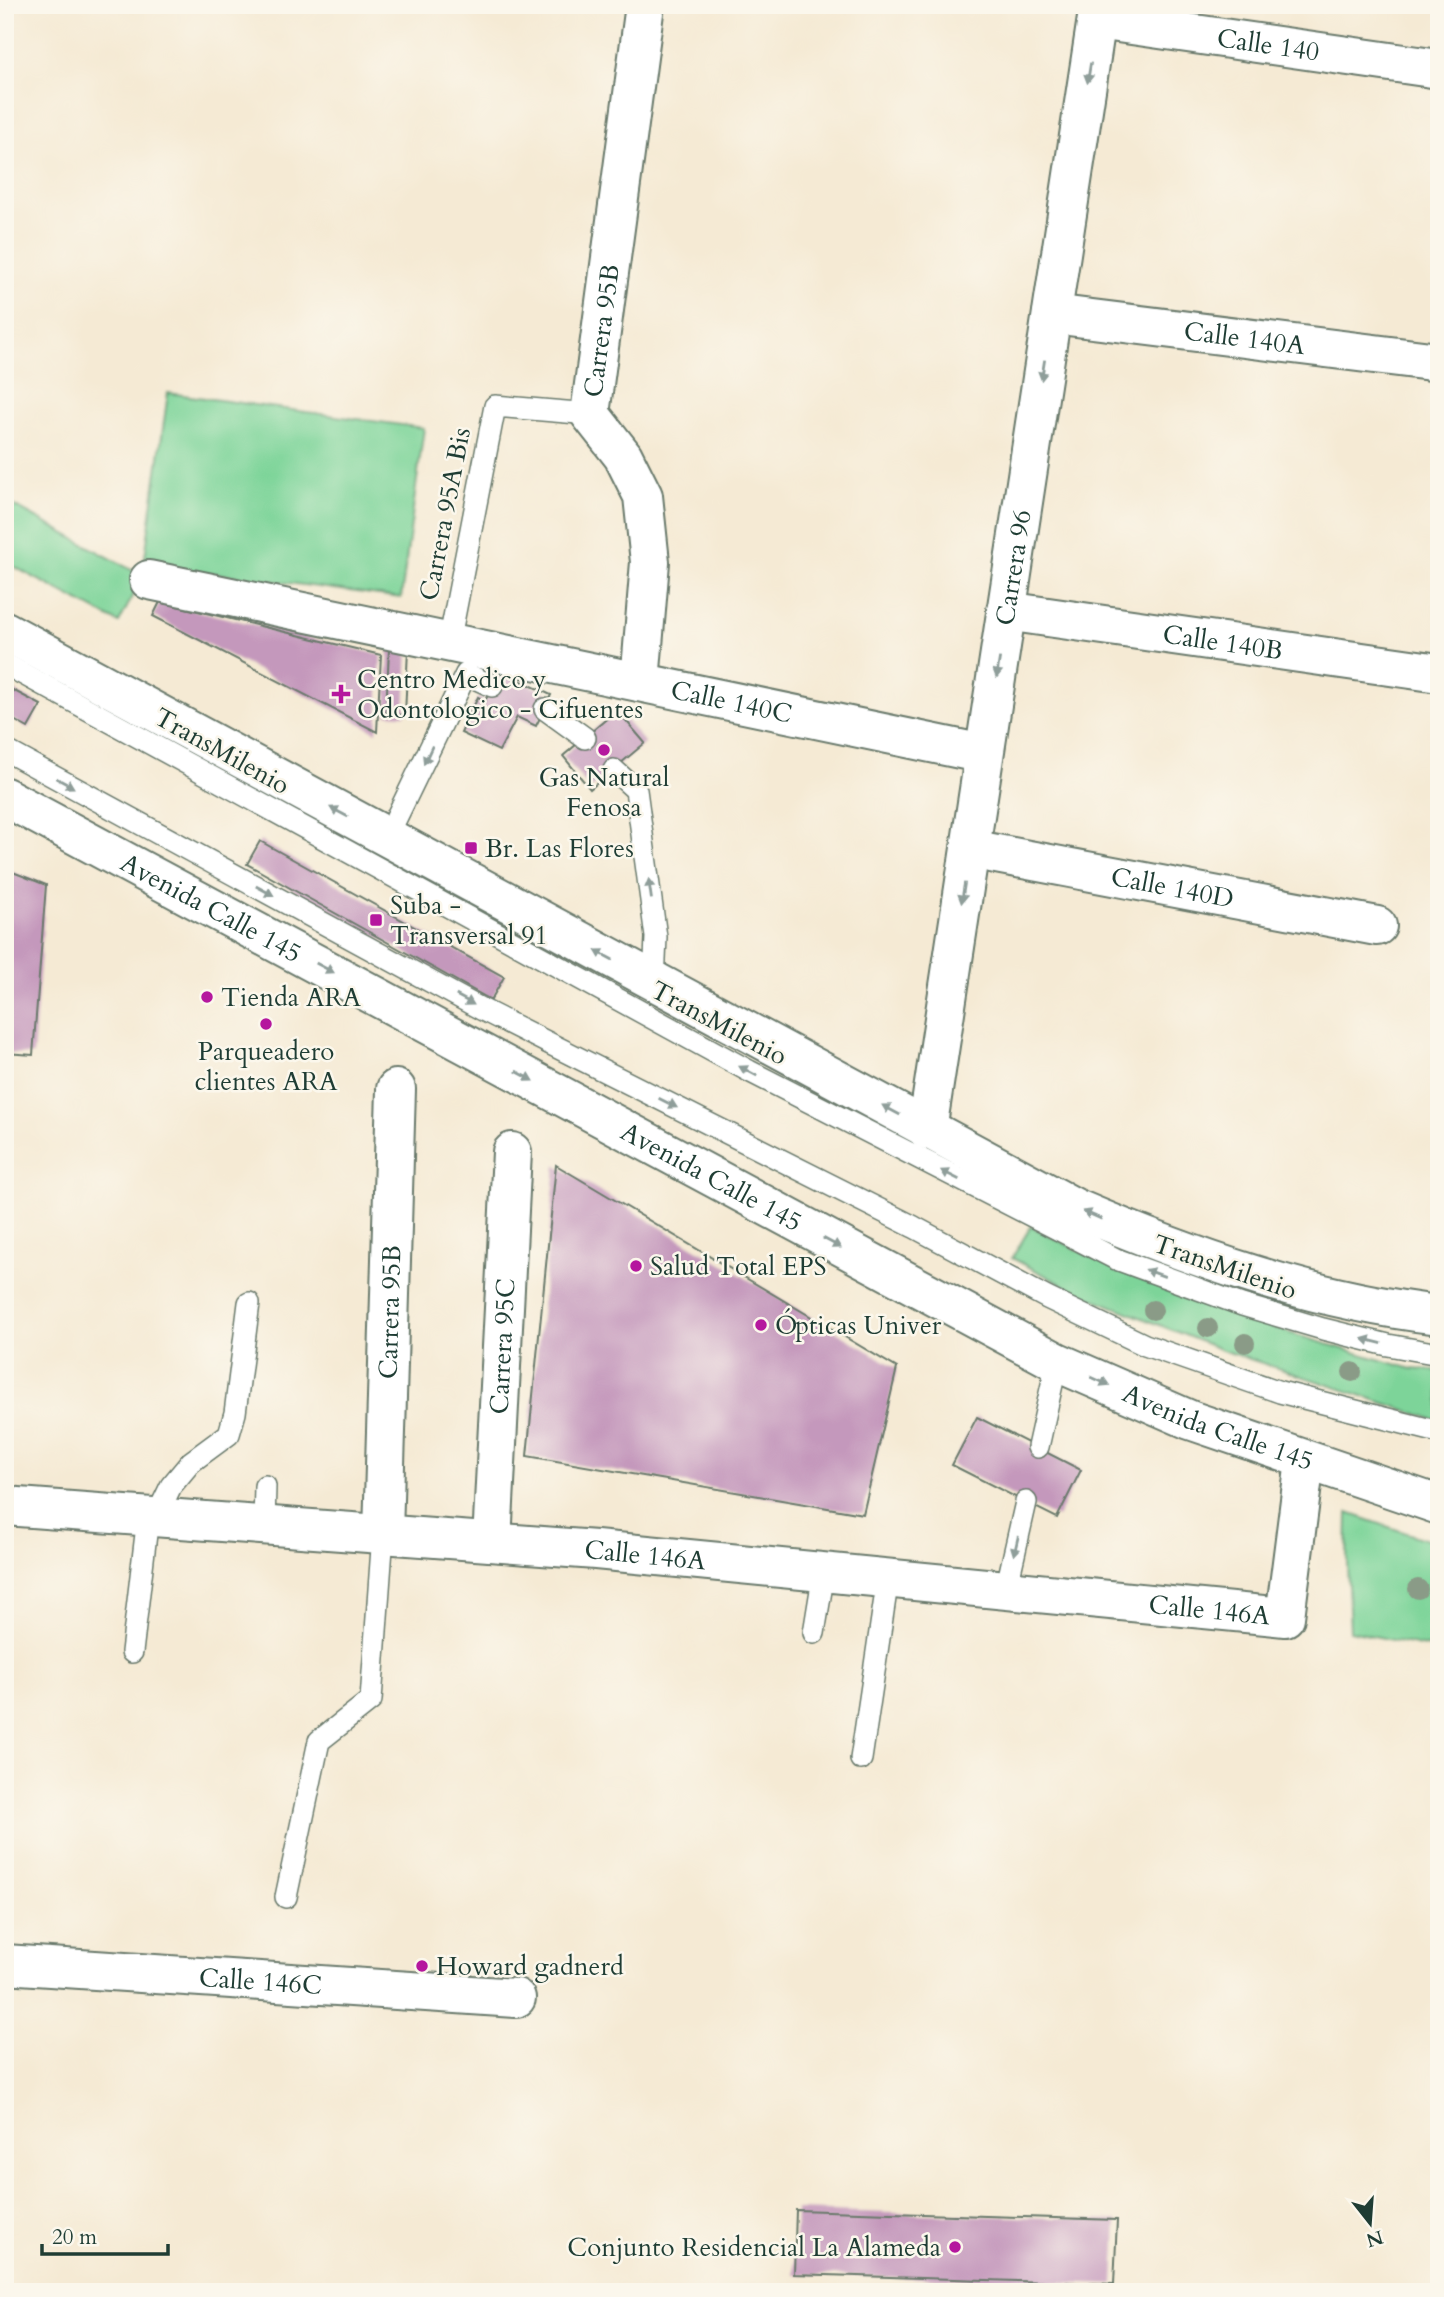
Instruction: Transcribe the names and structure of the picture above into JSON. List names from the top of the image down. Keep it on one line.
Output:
{"streets":{"street":["Calle 140","Carrera 95B","Calle 140A","Carrera 96","Calle 140B","Calle 140C","Calle 140D","Avenida Calle 145","Carrera 95C","Calle 146A","Calle 146C"],"lane":["Carrera 95A Bis","TransMilenio"]},"crossings":[["Calle 140","Carrera 96"],["Carrera 95B","Carrera 95A Bis"],["Carrera 95B","Calle 140C"],["Carrera 95B","Calle 146A"],["Calle 140A","Carrera 96"],["Carrera 95A Bis","Calle 140C"],["Carrera 96","Calle 140B"],["Carrera 96","Calle 140C"],["Carrera 96","Calle 140D"],["Avenida Calle 145","Calle 146A"],["Carrera 95C","Calle 146A"]],"one_way":["Carrera 96"],"places":{"health":["Centro Medico y Odontologico - Cifuentes"],"other":["Gas Natural Fenosa","Tienda ARA","Parqueadero clientes ARA","Salud Total EPS","Ópticas Univer","Howard gadnerd","Conjunto Residencial La Alameda"],"transit":["Br. Las Flores","Suba - Transversal 91"]},"scale_bar":"20 m","north":"bottom"}
